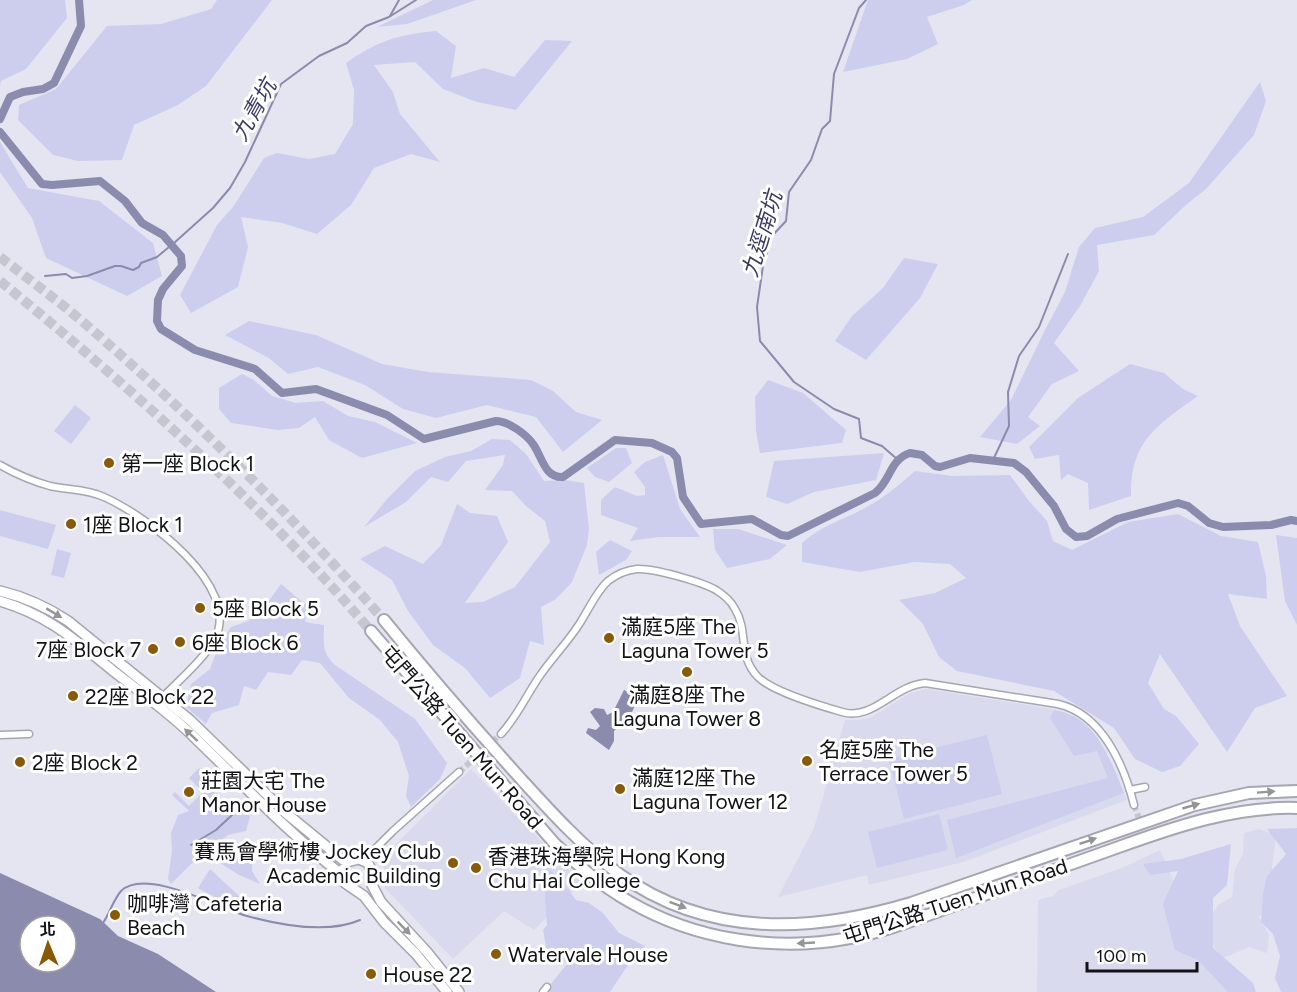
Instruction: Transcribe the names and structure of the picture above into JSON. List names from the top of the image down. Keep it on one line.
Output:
{"streets":{"highway":["屯門公路 Tuen Mun Road"]},"water":["九青坑","九逕南坑"],"places":["第一座 Block 1","1座 Block 1","5座 Block 5","滿庭5座 The Laguna Tower 5","6座 Block 6","7座 Block 7","滿庭8座 The Laguna Tower 8","22座 Block 22","名庭5座 The Terrace Tower 5","2座 Block 2","滿庭12座 The Laguna Tower 12","莊園大宅 The Manor House","賽馬會學術樓 Jockey Club Academic Building","香港珠海學院 Hong Kong Chu Hai College","咖啡灣 Cafeteria Beach","Watervale House","House 22"],"scale_bar":"100 m","north":"top"}
